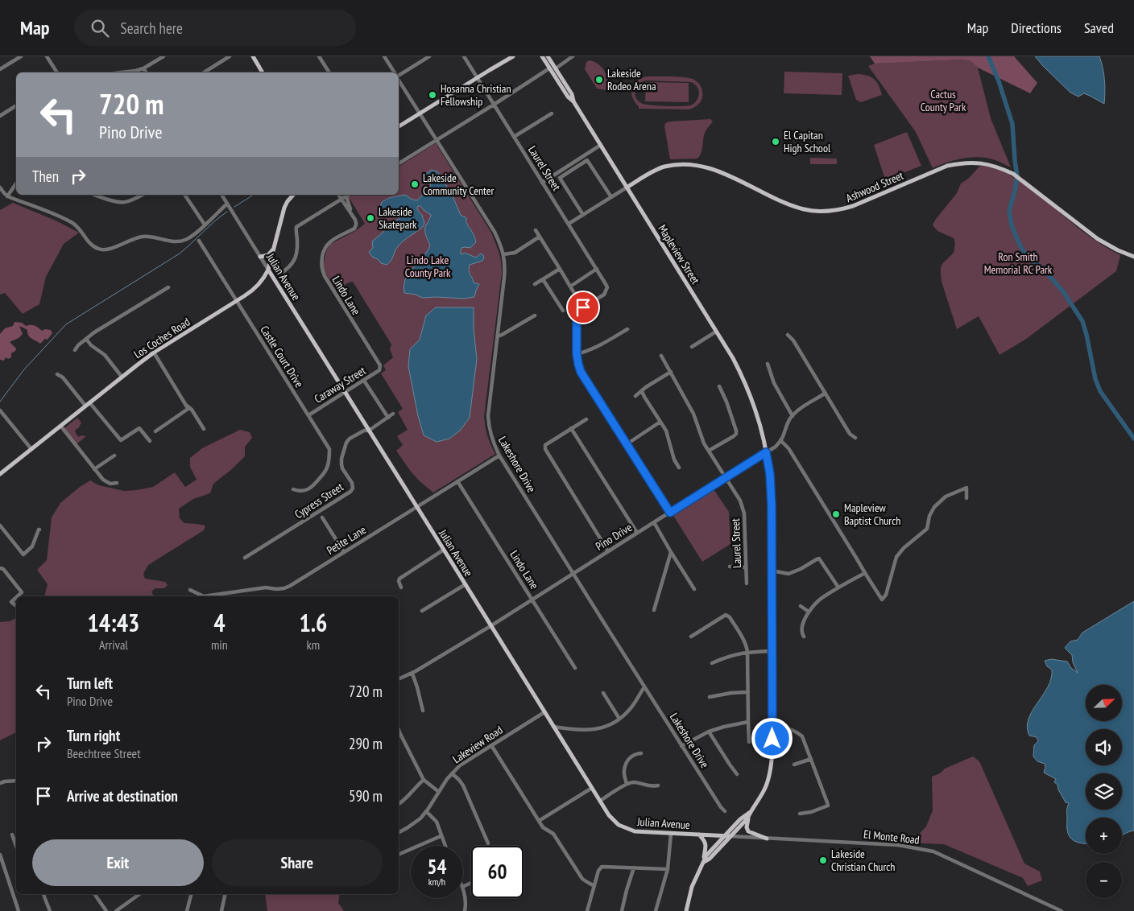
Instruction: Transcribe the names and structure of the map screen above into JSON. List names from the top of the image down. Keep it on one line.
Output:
{"streets":{"main road":["Ashwood Street","Mapleview Street","Julian Avenue","Los Coches Road"],"street":["Laurel Street","Lindo Lane","Castle Court Drive","Caraway Street","Lakeshore Drive","Cypress Street","Pino Drive","Petite Lane","Lakeview Road","El Monte Road"]},"crossings":[["Laurel Street","Ashwood Street"],["Laurel Street","Pino Drive"],["Ashwood Street","Mapleview Street"],["Mapleview Street","Pino Drive"],["Julian Avenue","Los Coches Road"],["Julian Avenue","Caraway Street"],["Julian Avenue","Cypress Street"],["Julian Avenue","Pino Drive"],["Julian Avenue","Petite Lane"],["Julian Avenue","Lakeview Road"],["Julian Avenue","El Monte Road"],["Lindo Lane","Caraway Street"],["Lindo Lane","Pino Drive"],["Lindo Lane","Petite Lane"],["Los Coches Road","Castle Court Drive"],["Castle Court Drive","Caraway Street"],["Lakeshore Drive","Pino Drive"],["Lakeshore Drive","Petite Lane"]],"parks":["Cactus County Park","Ron Smith Memorial RC Park","Lindo Lake County Park"],"places":["Lakeside Rodeo Arena","Hosanna Christian Fellowship","El Capitan High School","Lakeside Community Center","Lakeside Skatepark","Mapleview Baptist Church","Lakeside Christian Church"],"north":"top right","page":{"header":"Map","search":"Search here","nav":["Map","Directions","Saved"],"turn":["720 m","Pino Drive"],"then":"Then","eta":["14:43","Arrival","4","min","1.6","km"],"list":[{"name":"Turn left","note":"Pino Drive","value":"720 m"},{"name":"Turn right","note":"Beechtree Street","value":"290 m"},{"name":"Arrive at destination","value":"590 m"}],"map_buttons":["+","−"],"buttons":["Exit","Share"],"speed":"54 km/h","limit":"60"}}
